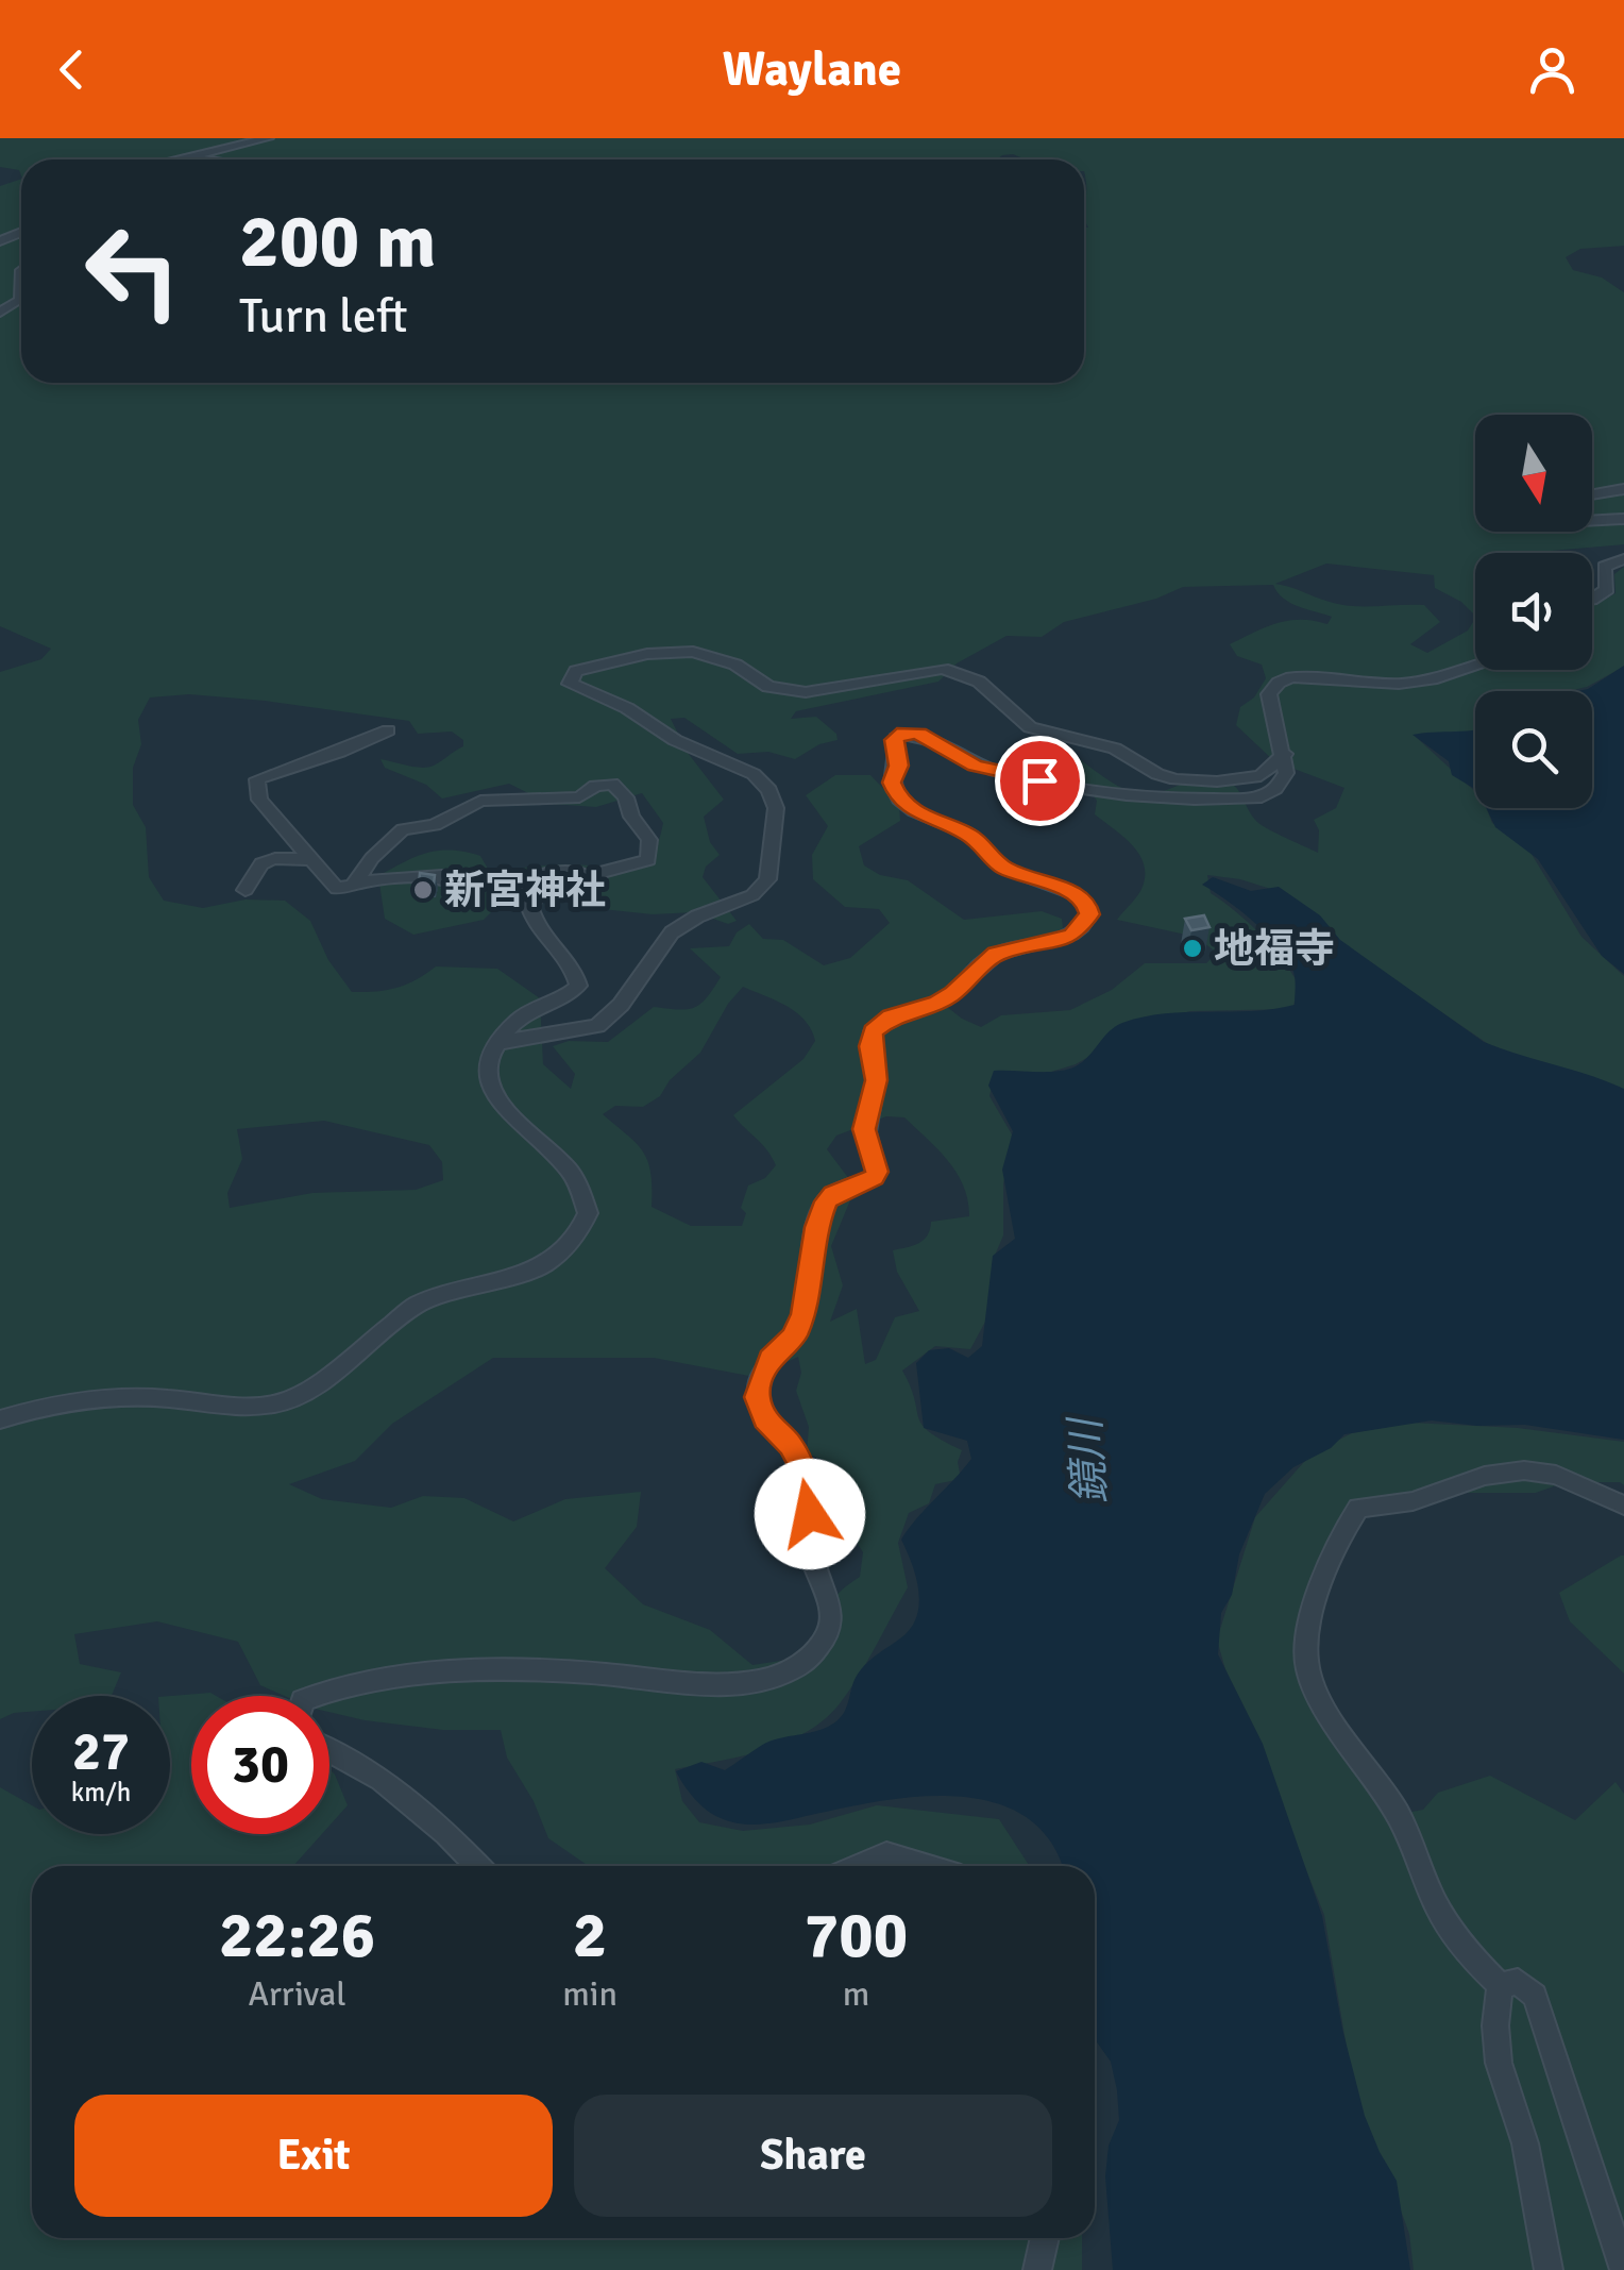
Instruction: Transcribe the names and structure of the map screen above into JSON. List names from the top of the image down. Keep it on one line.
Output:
{"water":["鏡川"],"places":["新宮神社","地福寺"],"north":"bottom","page":{"header":"Waylane","turn":["200 m","Turn left"],"speed":"27 km/h","limit":"30","eta":["22:26","Arrival","2","min","700","m"],"buttons":["Exit","Share"]}}
